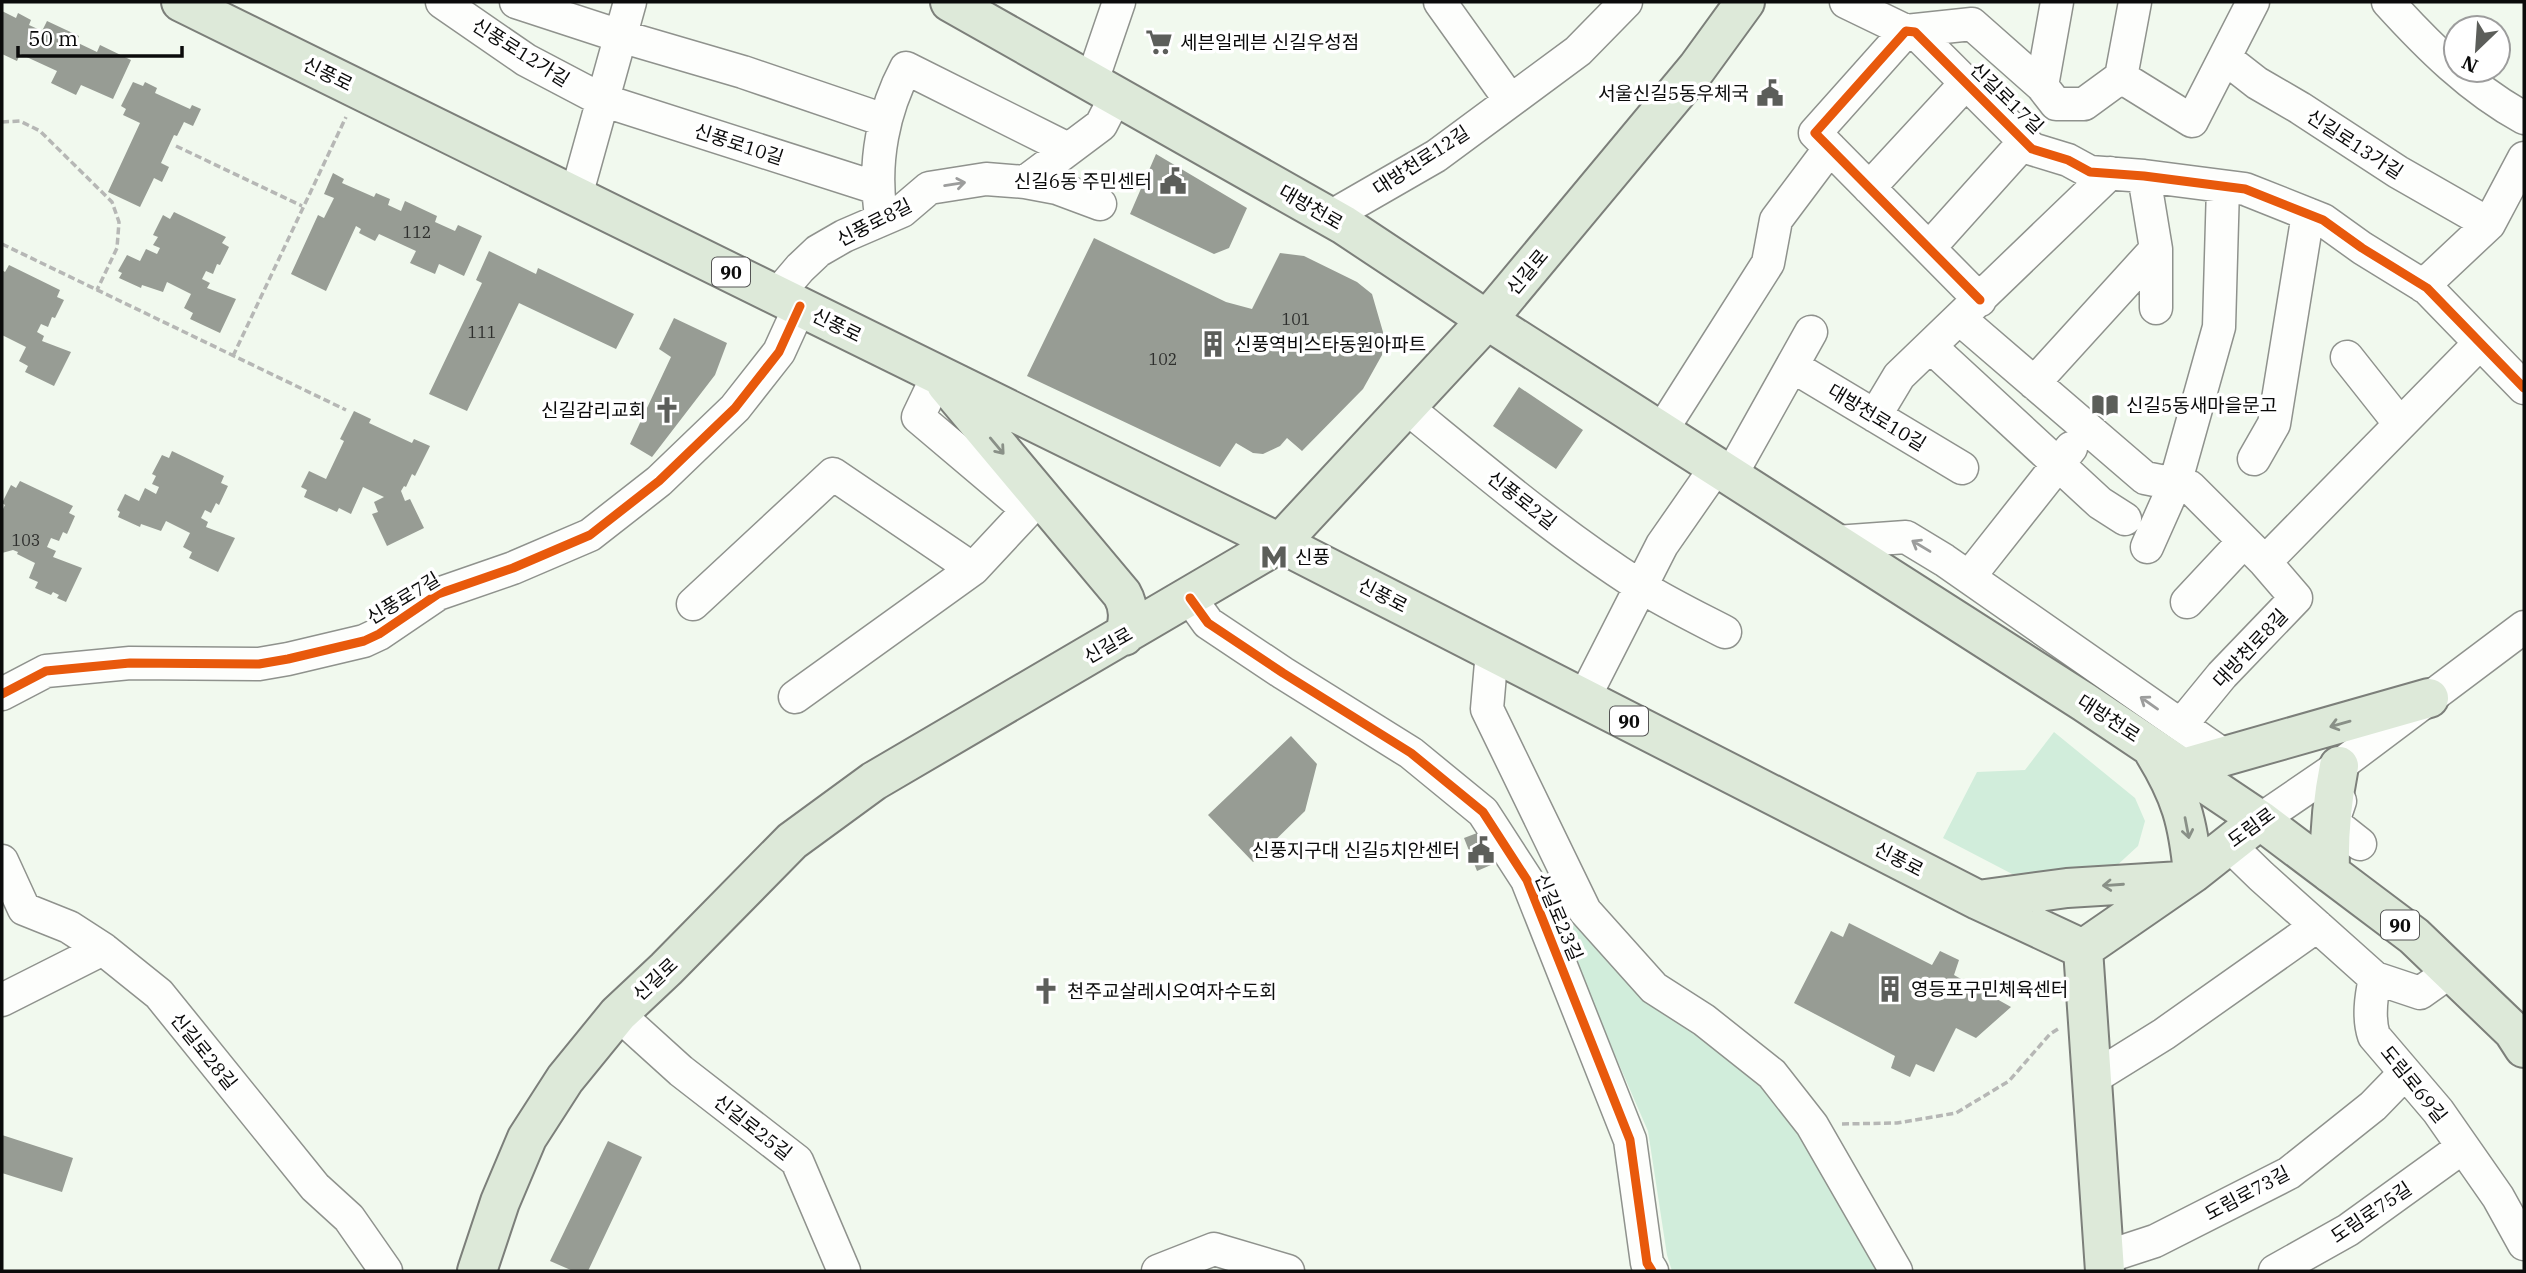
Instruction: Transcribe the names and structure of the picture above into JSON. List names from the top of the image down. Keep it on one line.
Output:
{"streets":{"main road":["신풍로","대방천로","90","신길로","도림로"],"street":["신풍로12가길","신길로17길","신풍로10길","신길로13가길","대방천로12길","신풍로8길","대방천로10길","신풍로2길","신풍로7길","대방천로8길","신길로23길","신길로28길","도림로69길","신길로25길","도림로73길","도림로75길"]},"crossings":[["신풍로12가길","신풍로10길"],["신풍로","신풍로8길"],["신풍로","신길로"],["신풍로","신풍로7길"],["신풍로","도림로"],["대방천로12길","대방천로"],["대방천로","신풍로8길"],["대방천로","신길로"],["대방천로","도림로"],["신풍로8길","신풍로7길"],["신길로","신풍로2길"],["신길로","신길로23길"],["신길로","신길로25길"],["도림로69길","도림로73길"],["도림로69길","도림로75길"]],"one_way":["신풍로8길"],"places":{"supermarket":["세븐일레븐 신길우성점"],"public building":["서울신길5동우체국","신길6동 주민센터","신풍지구대 신길5치안센터"],"building":["신풍역비스타동원아파트","영등포구민체육센터"],"library":["신길5동새마을문고"],"church":["신길감리교회","천주교살레시오여자수도회"],"metro station":["신풍"]},"house_numbers":["112","101","111","102","103"],"scale_bar":"50 m","north":"bottom left"}
